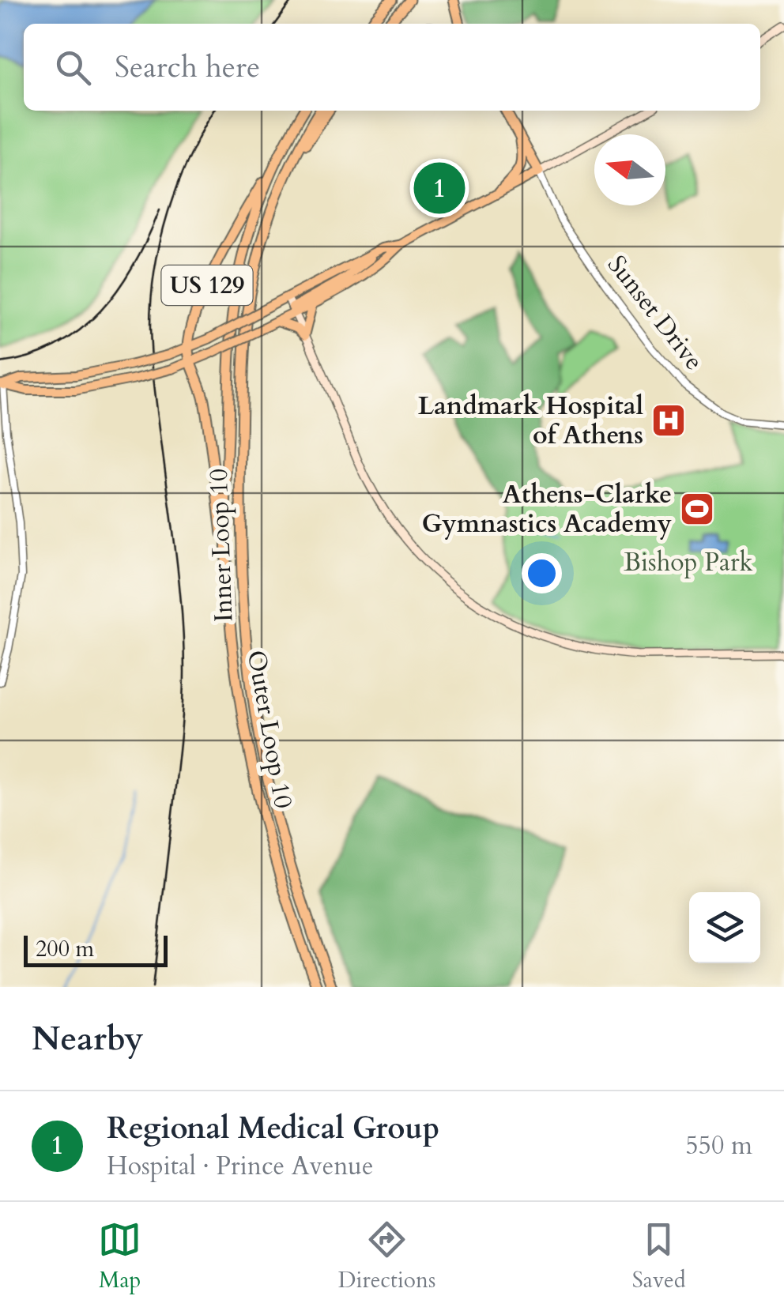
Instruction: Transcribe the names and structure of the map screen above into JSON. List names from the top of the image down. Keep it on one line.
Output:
{"streets":{"highway":["US 129","Inner Loop 10","Outer Loop 10"],"street":["Sunset Drive"]},"crossings":[["US 129","Sunset Drive"],["US 129","Outer Loop 10"]],"parks":["Bishop Park"],"places":{"hospital":["Landmark Hospital of Athens"],"sports":["Athens-Clarke Gymnastics Academy"]},"scale_bar":"200 m","north":"left","page":{"search":"Search here","pins":"1","scale":"200 m","heading":"Nearby","list":[{"mark":"1","name":"Regional Medical Group","note":"Hospital · Prince Avenue","value":"550 m"}],"nav":["Map","Directions","Saved"]}}
